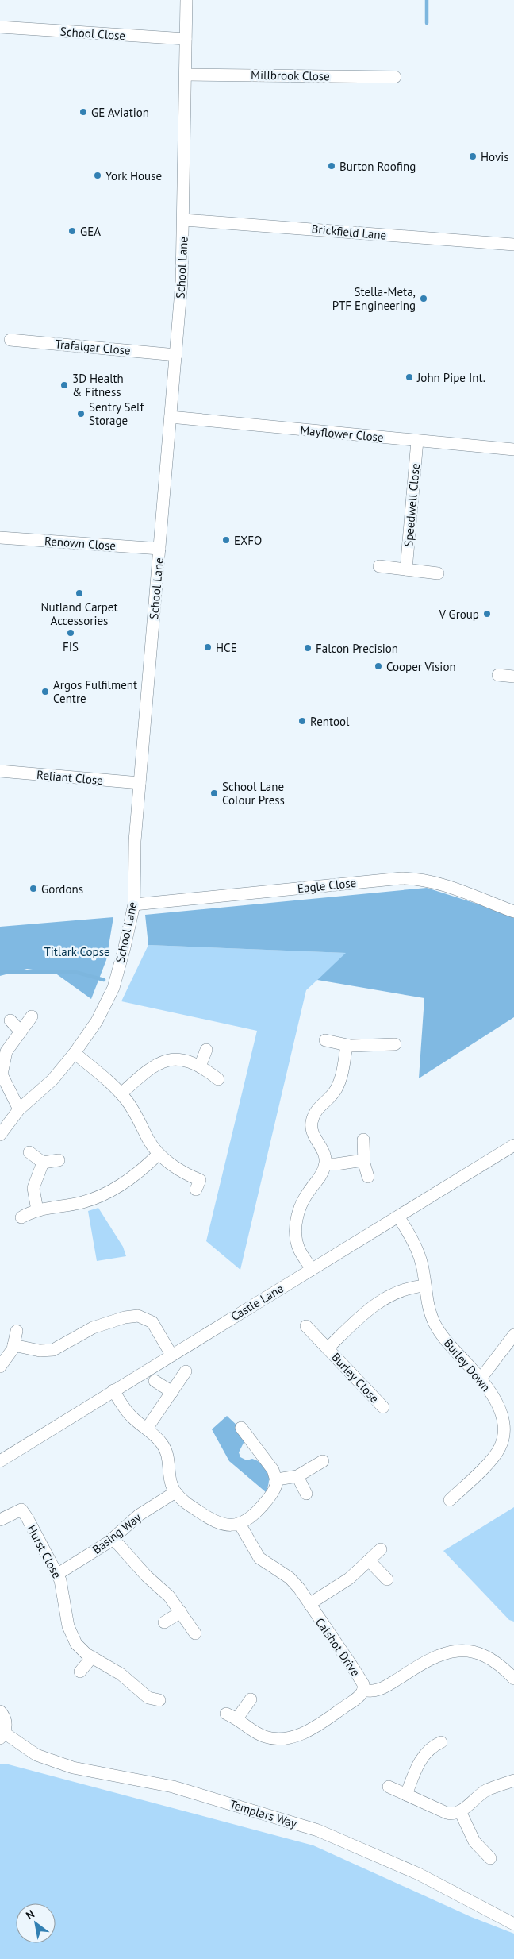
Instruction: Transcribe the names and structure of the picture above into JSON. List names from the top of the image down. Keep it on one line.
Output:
{"streets":{"street":["School Close","Millbrook Close","Brickfield Lane","School Lane","Trafalgar Close","Mayflower Close","Speedwell Close","Renown Close","Reliant Close","Eagle Close","Castle Lane","Burley Down","Burley Close","Basing Way","Hurst Close","Calshot Drive","Templars Way"]},"crossings":[["School Close","School Lane"],["Millbrook Close","School Lane"],["Brickfield Lane","School Lane"],["School Lane","Trafalgar Close"],["School Lane","Mayflower Close"],["School Lane","Renown Close"],["School Lane","Reliant Close"],["School Lane","Eagle Close"],["Mayflower Close","Speedwell Close"],["Castle Lane","Burley Down"],["Burley Down","Burley Close"],["Basing Way","Hurst Close"]],"parks":["Titlark Copse"],"places":["GE Aviation","Hovis","Burton Roofing","York House","GEA","Stella-Meta, PTF Engineering","John Pipe Int.","3D Health & Fitness","Sentry Self Storage","EXFO","Nutland Carpet Accessories","V Group","FIS","HCE","Falcon Precision","Cooper Vision","Argos Fulfilment Centre","Rentool","School Lane Colour Press","Gordons"],"north":"top left"}
